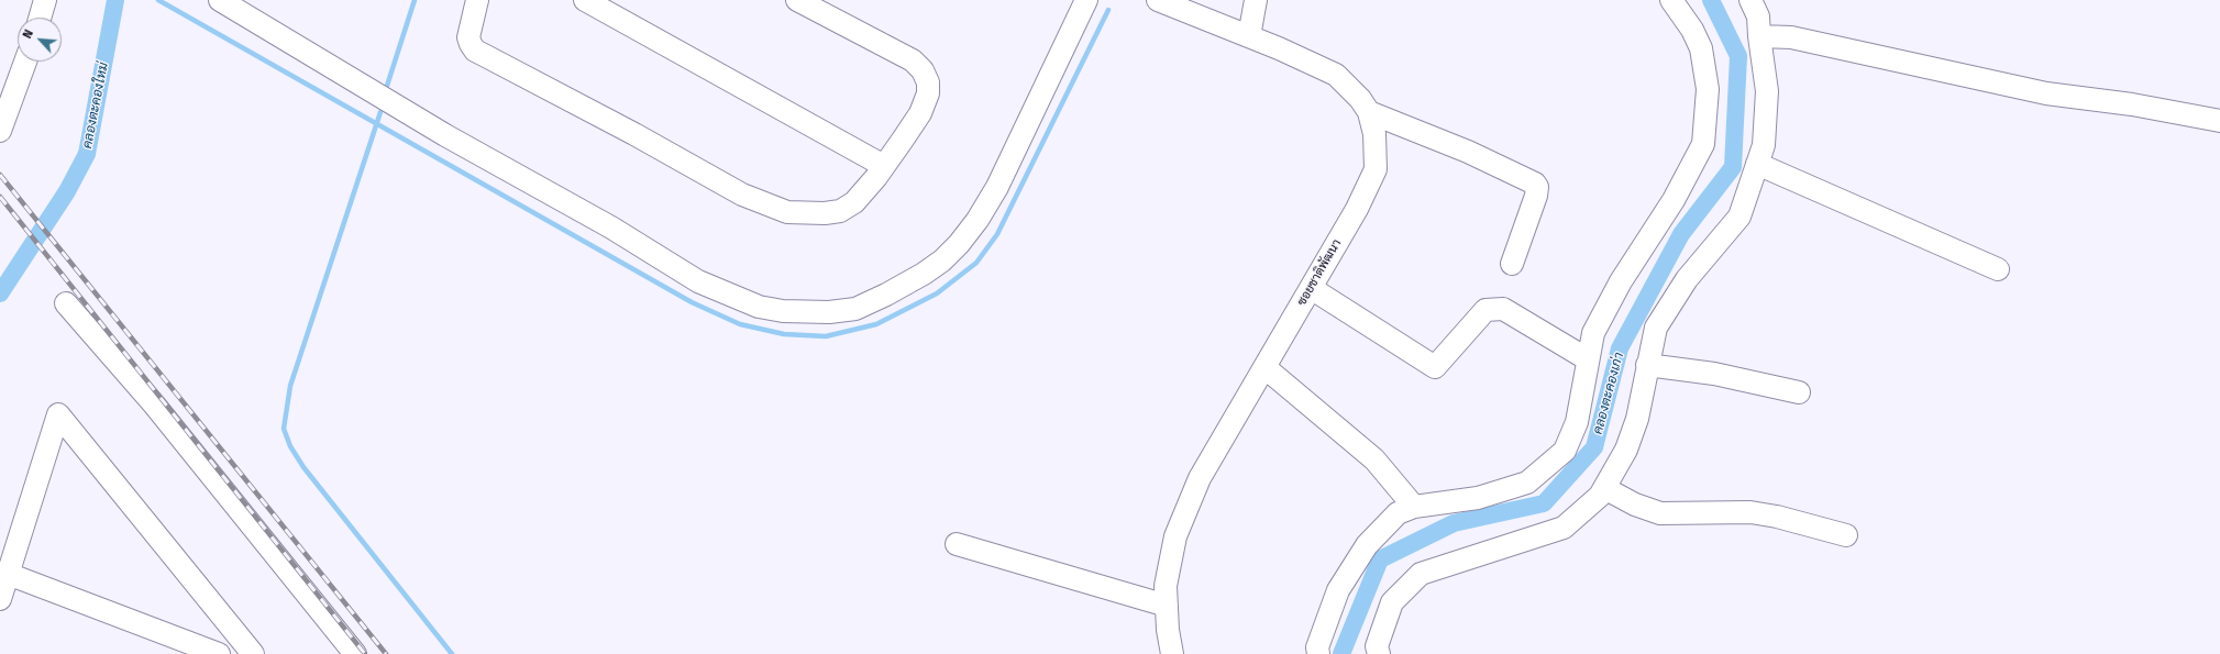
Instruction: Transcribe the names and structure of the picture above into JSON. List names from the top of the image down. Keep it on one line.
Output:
{"streets":{"street":["ซอยชาติพัฒนา"]},"water":["คลองตะคองใหม่","คลองตะคองเก่า"],"north":"top left"}
